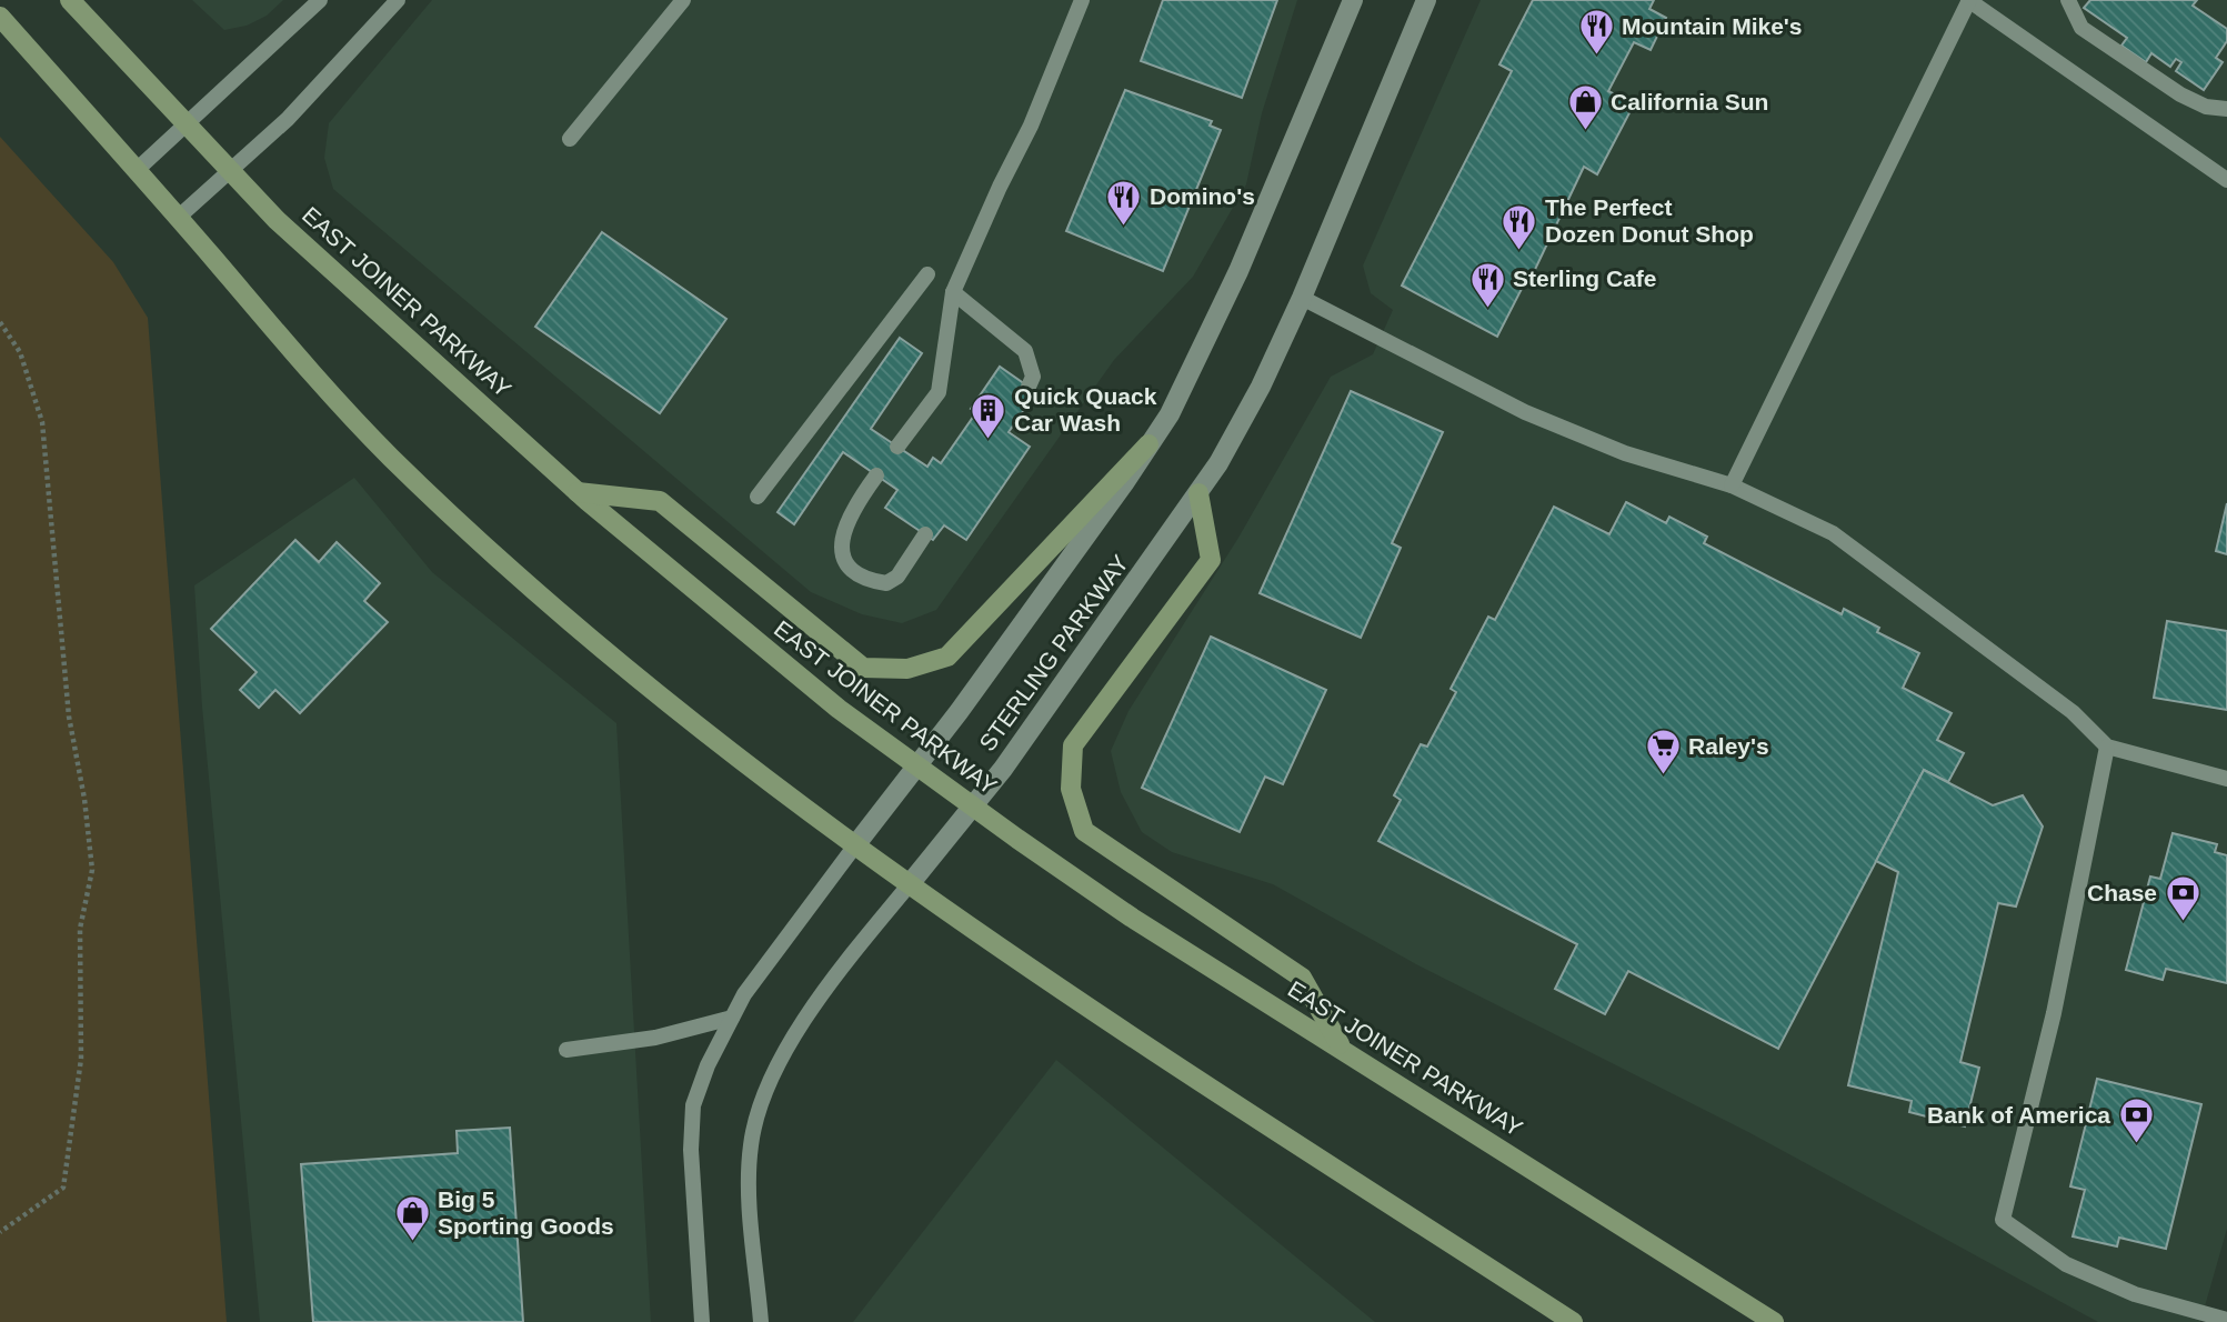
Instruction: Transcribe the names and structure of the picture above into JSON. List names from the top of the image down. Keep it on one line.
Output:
{"streets":{"main road":["EAST JOINER PARKWAY"],"street":["STERLING PARKWAY"]},"crossings":[["EAST JOINER PARKWAY","STERLING PARKWAY"]],"places":{"restaurant":["Mountain Mike's","Domino's","The Perfect Dozen Donut Shop","Sterling Cafe"],"shop":["California Sun","Big 5 Sporting Goods"],"building":["Quick Quack Car Wash"],"supermarket":["Raley's"],"bank":["Chase","Bank of America"]}}
